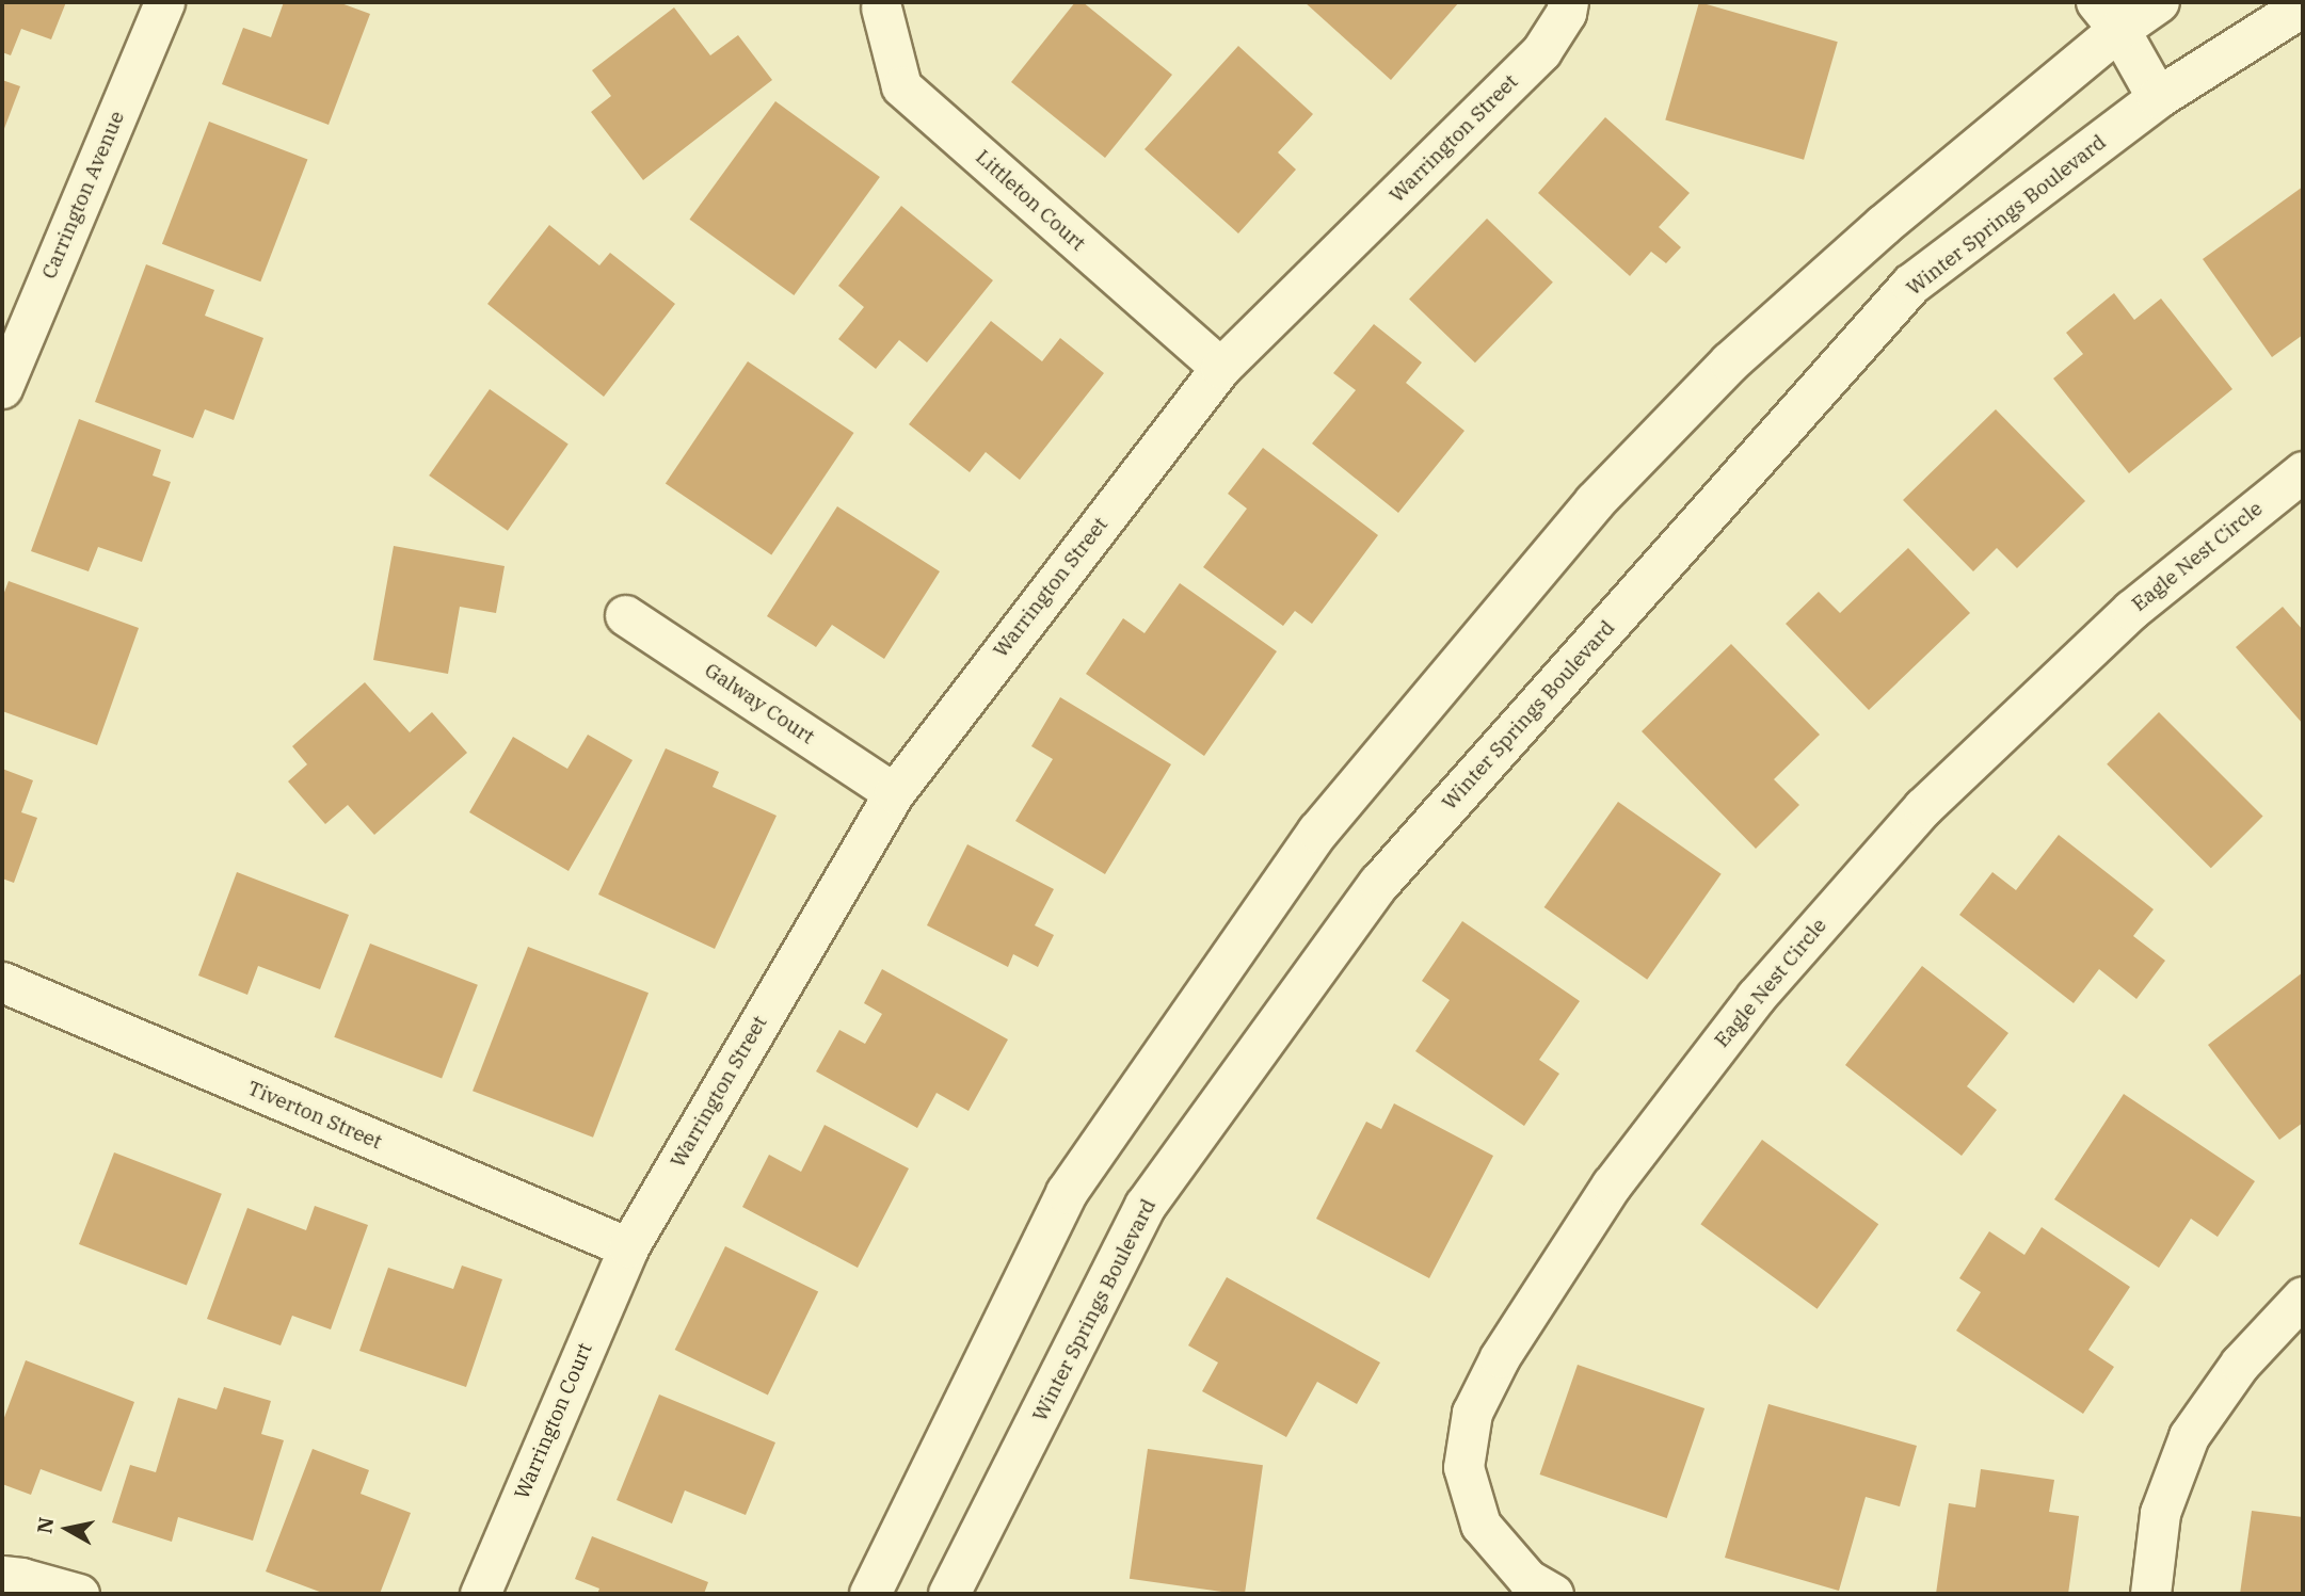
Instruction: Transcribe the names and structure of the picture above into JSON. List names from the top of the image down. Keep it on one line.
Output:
{"streets":{"street":["Warrington Street","Carrington Avenue","Littleton Court","Winter Springs Boulevard","Eagle Nest Circle","Galway Court","Tiverton Street","Warrington Court"]},"crossings":[["Warrington Street","Littleton Court"],["Warrington Street","Galway Court"],["Warrington Street","Tiverton Street"],["Warrington Street","Warrington Court"],["Tiverton Street","Warrington Court"]],"north":"left"}
